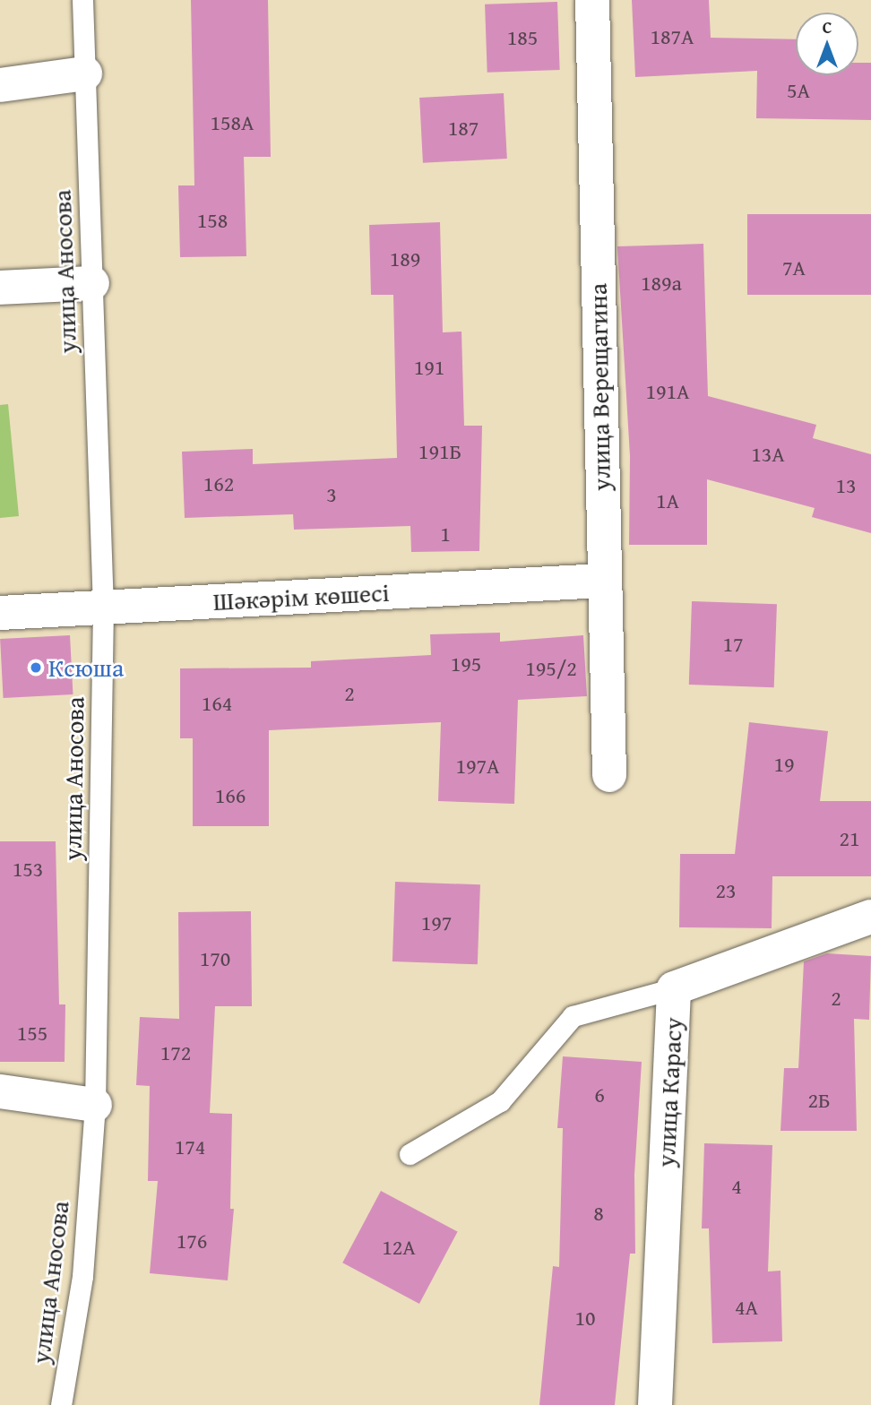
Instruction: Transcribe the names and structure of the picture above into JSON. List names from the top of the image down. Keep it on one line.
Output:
{"streets":{"street":["улица Верещагина","Шәкәрім көшесі","улица Карасу"],"lane":["улица Аносова"]},"crossings":[["улица Аносова","Шәкәрім көшесі"],["улица Верещагина","Шәкәрім көшесі"]],"places":["Ксюша"],"house_numbers":["187А","185","5А","158А","187","158","189","7А","189а","191","191А","191Б","13А","162","13","3","1А","1","17","195","195/2","2","164","19","197А","166","21","153","23","197","170","2","155","172","6","2Б","174","4","8","176","12А","4А","10"],"north":"top"}
